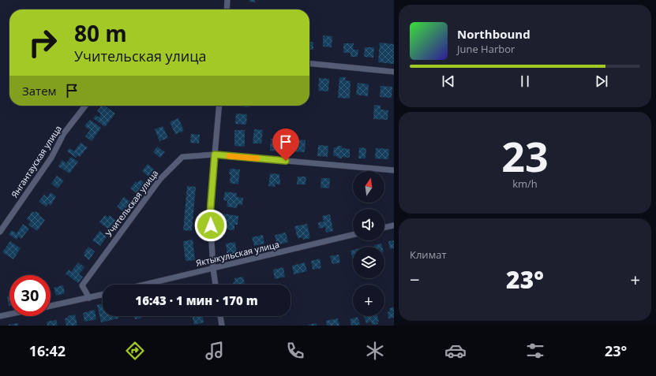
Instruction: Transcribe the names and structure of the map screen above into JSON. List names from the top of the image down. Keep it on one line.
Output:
{"streets":{"street":["Янгантауская улица","Учительская улица","Яктыкульская улица"]},"north":"top","page":{"turn":["80 m","Учительская улица"],"song":["Northbound","June Harbor"],"then":"Затем","tile":[["23","km/h"],"Климат"],"map_buttons":"+","heat":["−","23°","+"],"limit":"30","trip":"16:43 · 1 мин · 170 m","tabs":["16:42","23°"]}}
